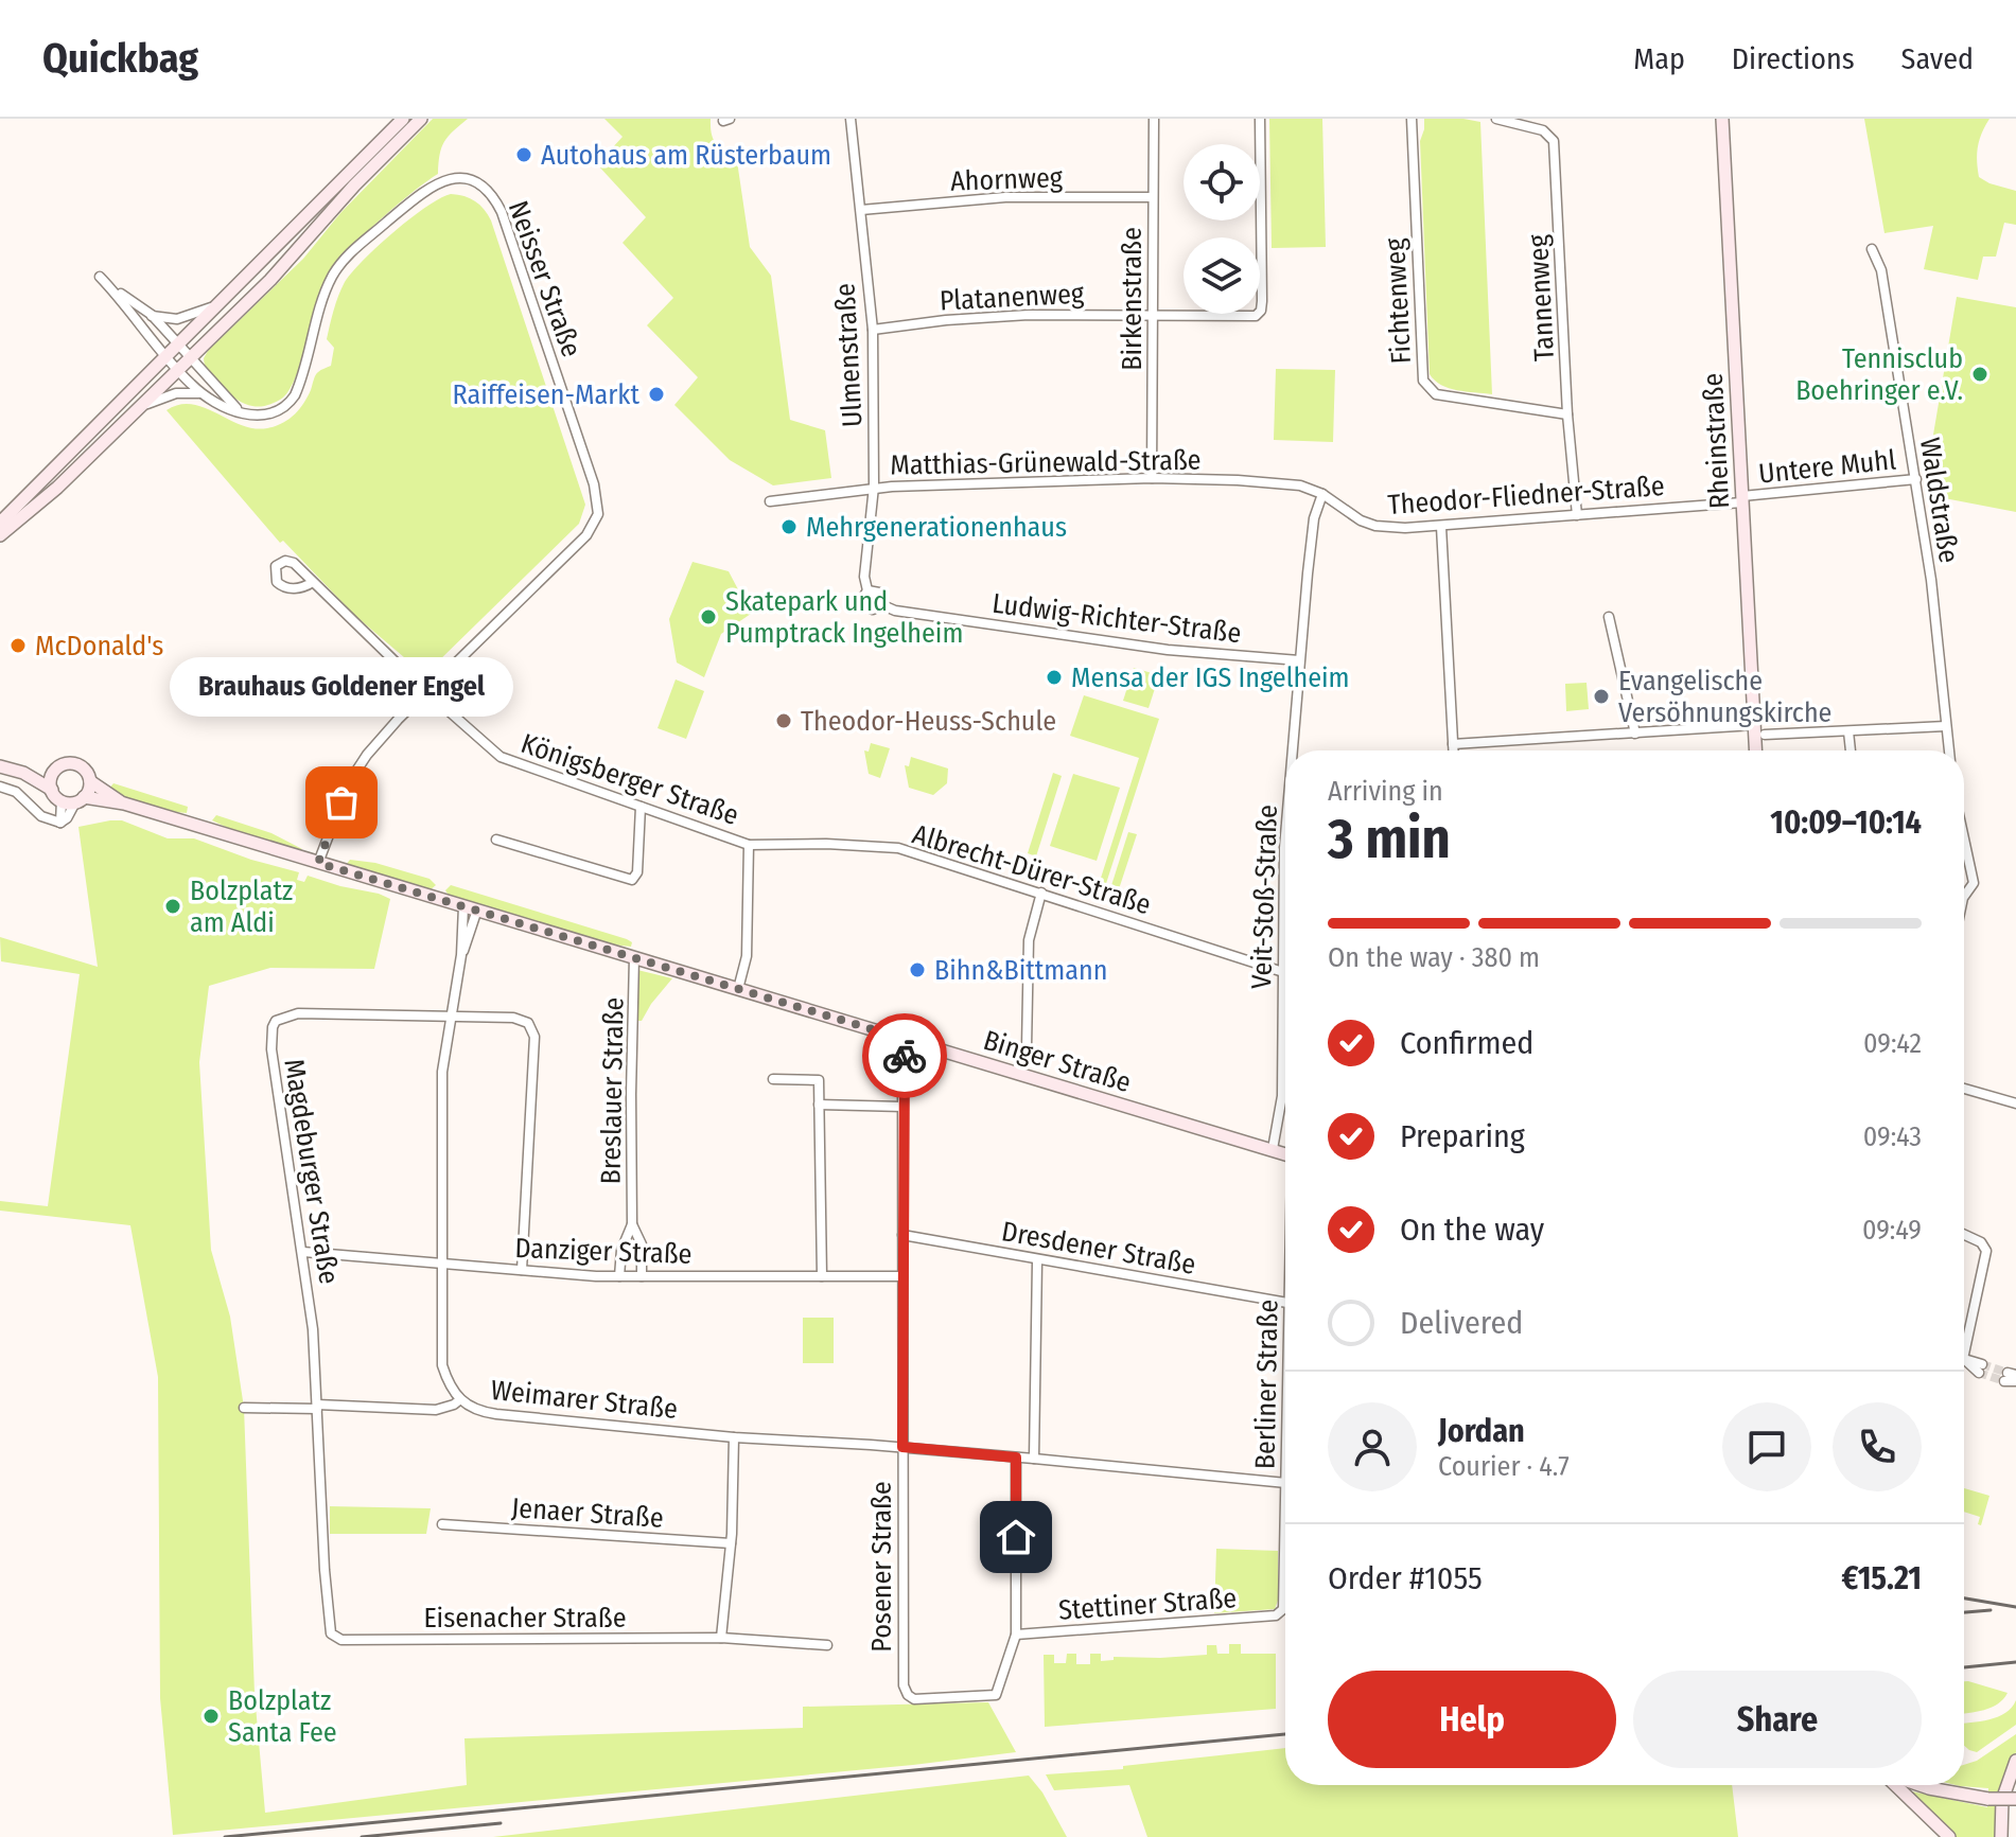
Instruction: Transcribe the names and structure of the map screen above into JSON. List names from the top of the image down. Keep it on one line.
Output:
{"streets":{"main road":["Rheinstraße","Binger Straße"],"street":["Ahornweg","Neisser Straße","Platanenweg","Tannenweg","Birkenstraße","Fichtenweg","Ulmenstraße","Matthias-Grünewald-Straße","Untere Muhl","Theodor-Fliedner-Straße","Waldstraße","Ludwig-Richter-Straße","Königsberger Straße","Albrecht-Dürer-Straße","Veit-Stoß-Straße","Breslauer Straße","Magdeburger Straße","Dresdener Straße","Danziger Straße","Berliner Straße","Weimarer Straße","Jenaer Straße","Posener Straße","Stettiner Straße","Eisenacher Straße"]},"crossings":[["Ahornweg","Birkenstraße"],["Ahornweg","Ulmenstraße"],["Neisser Straße","Königsberger Straße"],["Neisser Straße","Binger Straße"],["Platanenweg","Birkenstraße"],["Platanenweg","Ulmenstraße"],["Tannenweg","Fichtenweg"],["Tannenweg","Theodor-Fliedner-Straße"],["Birkenstraße","Matthias-Grünewald-Straße"],["Ulmenstraße","Matthias-Grünewald-Straße"],["Ulmenstraße","Ludwig-Richter-Straße"],["Rheinstraße","Untere Muhl"],["Rheinstraße","Theodor-Fliedner-Straße"],["Matthias-Grünewald-Straße","Theodor-Fliedner-Straße"],["Matthias-Grünewald-Straße","Veit-Stoß-Straße"],["Untere Muhl","Theodor-Fliedner-Straße"],["Untere Muhl","Waldstraße"],["Theodor-Fliedner-Straße","Veit-Stoß-Straße"],["Ludwig-Richter-Straße","Veit-Stoß-Straße"],["Königsberger Straße","Albrecht-Dürer-Straße"],["Königsberger Straße","Binger Straße"],["Albrecht-Dürer-Straße","Veit-Stoß-Straße"],["Veit-Stoß-Straße","Binger Straße"],["Binger Straße","Breslauer Straße"],["Binger Straße","Weimarer Straße"],["Binger Straße","Posener Straße"],["Breslauer Straße","Danziger Straße"],["Magdeburger Straße","Danziger Straße"],["Magdeburger Straße","Weimarer Straße"],["Magdeburger Straße","Eisenacher Straße"],["Dresdener Straße","Posener Straße"],["Danziger Straße","Weimarer Straße"],["Danziger Straße","Posener Straße"],["Berliner Straße","Stettiner Straße"],["Weimarer Straße","Posener Straße"],["Posener Straße","Stettiner Straße"]],"places":["Autohaus am Rüsterbaum","Tennisclub Boehringer e.V.","Raiffeisen-Markt","Mehrgenerationenhaus","Skatepark und Pumptrack Ingelheim","McDonald's","Mensa der IGS Ingelheim","Evangelische Versöhnungskirche","Theodor-Heuss-Schule","Brauhaus Goldener Engel","Bolzplatz am Aldi","Bihn&Bittmann","Bolzplatz Santa Fee"],"page":{"header":"Quickbag","nav":["Map","Directions","Saved"],"bubble":"Brauhaus Goldener Engel","heading":["3 min","Arriving in","10:09–10:14"],"panel":["Jordan","Courier · 4.7","Order #1055","€15.21"],"bar":"On the way · 380 m","list":[["Confirmed","09:42"],["Preparing","09:43"],["On the way","09:49"],"Delivered"],"buttons":["Help","Share"]}}
